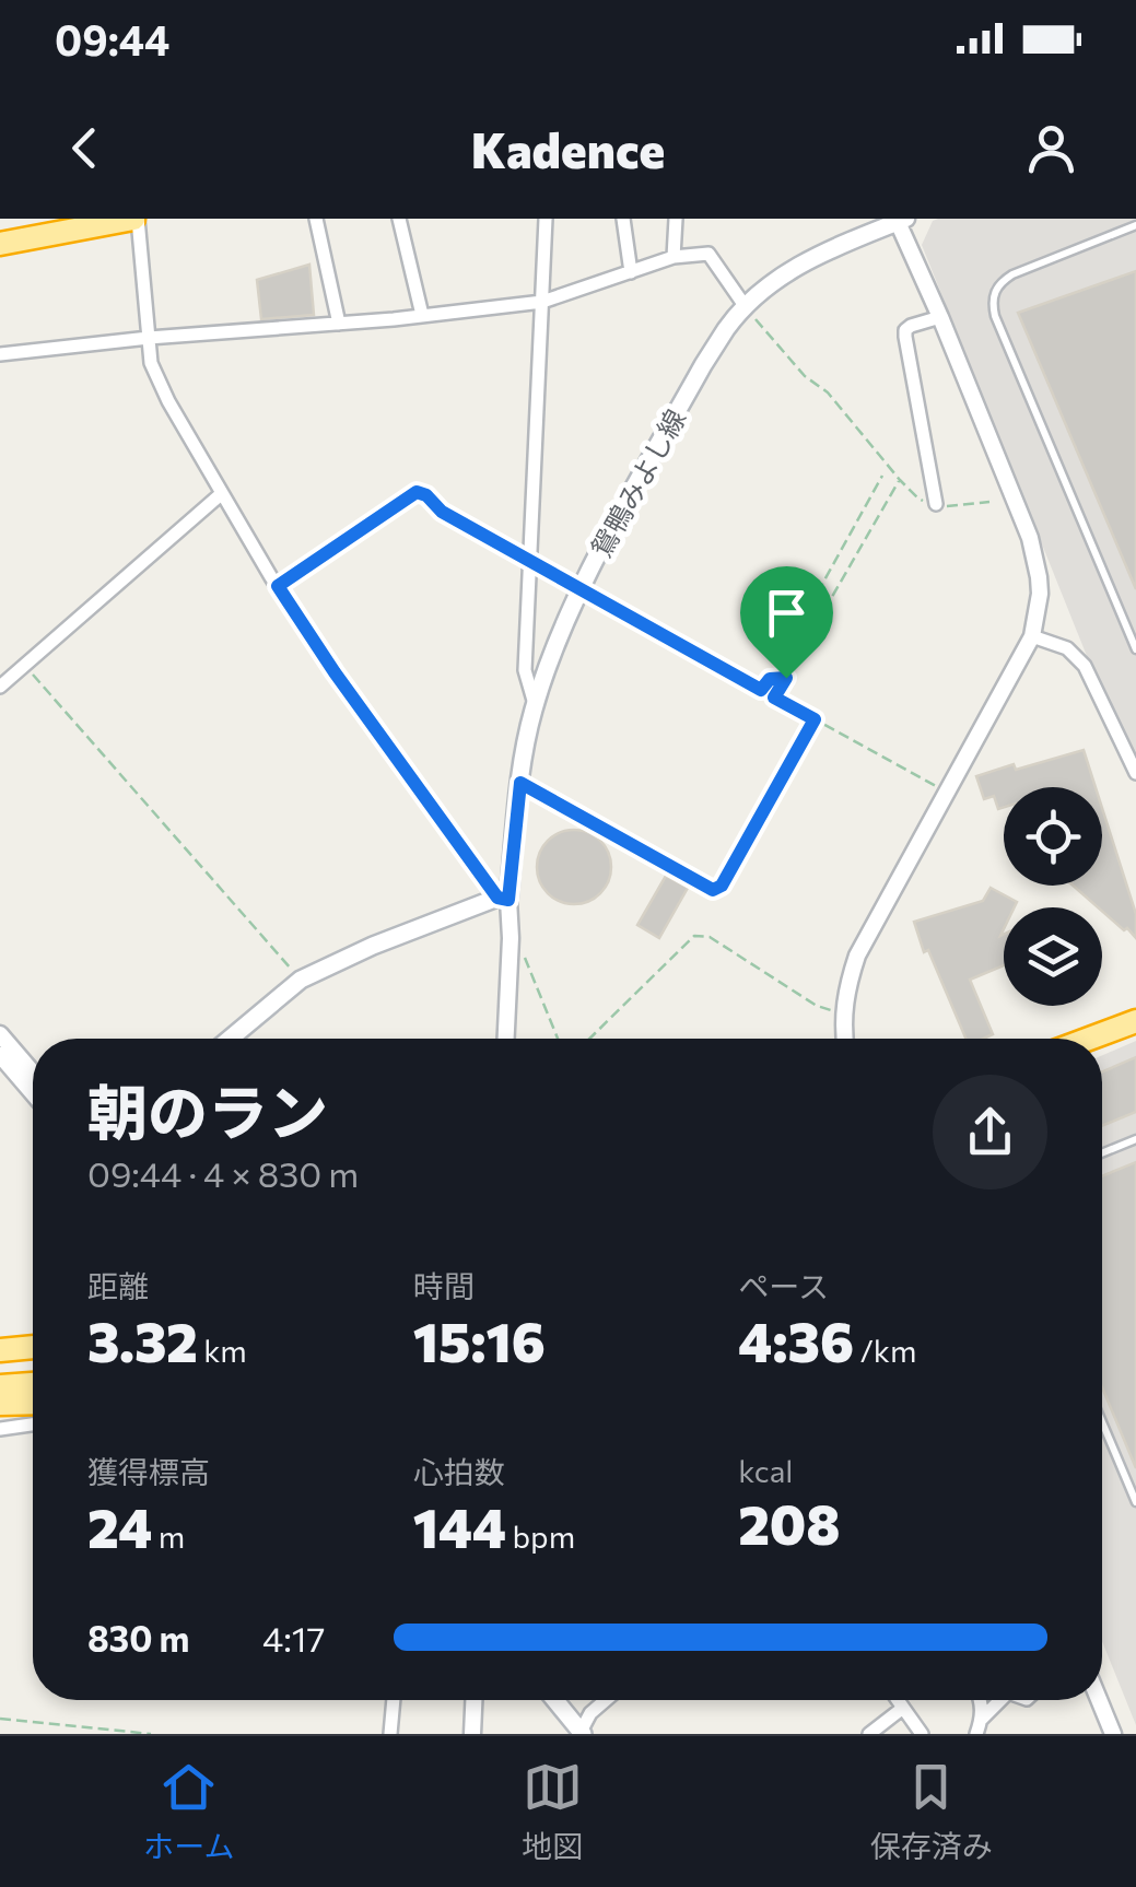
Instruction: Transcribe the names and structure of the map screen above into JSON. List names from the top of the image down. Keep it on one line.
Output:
{"streets":{"main road":["鴛鴨みよし線"]},"page":{"status":"09:44","header":"Kadence","heading":["朝のラン","09:44 · 4 × 830 m"],"stats":[["距離","3.32 km"],["時間","15:16"],["ペース","4:36 /km"],["獲得標高","24 m"],["心拍数","144 bpm"],["kcal","208"]],"list":[{"name":"830 m","note":"4:17"}],"tabs":["ホーム","地図","保存済み"]}}
